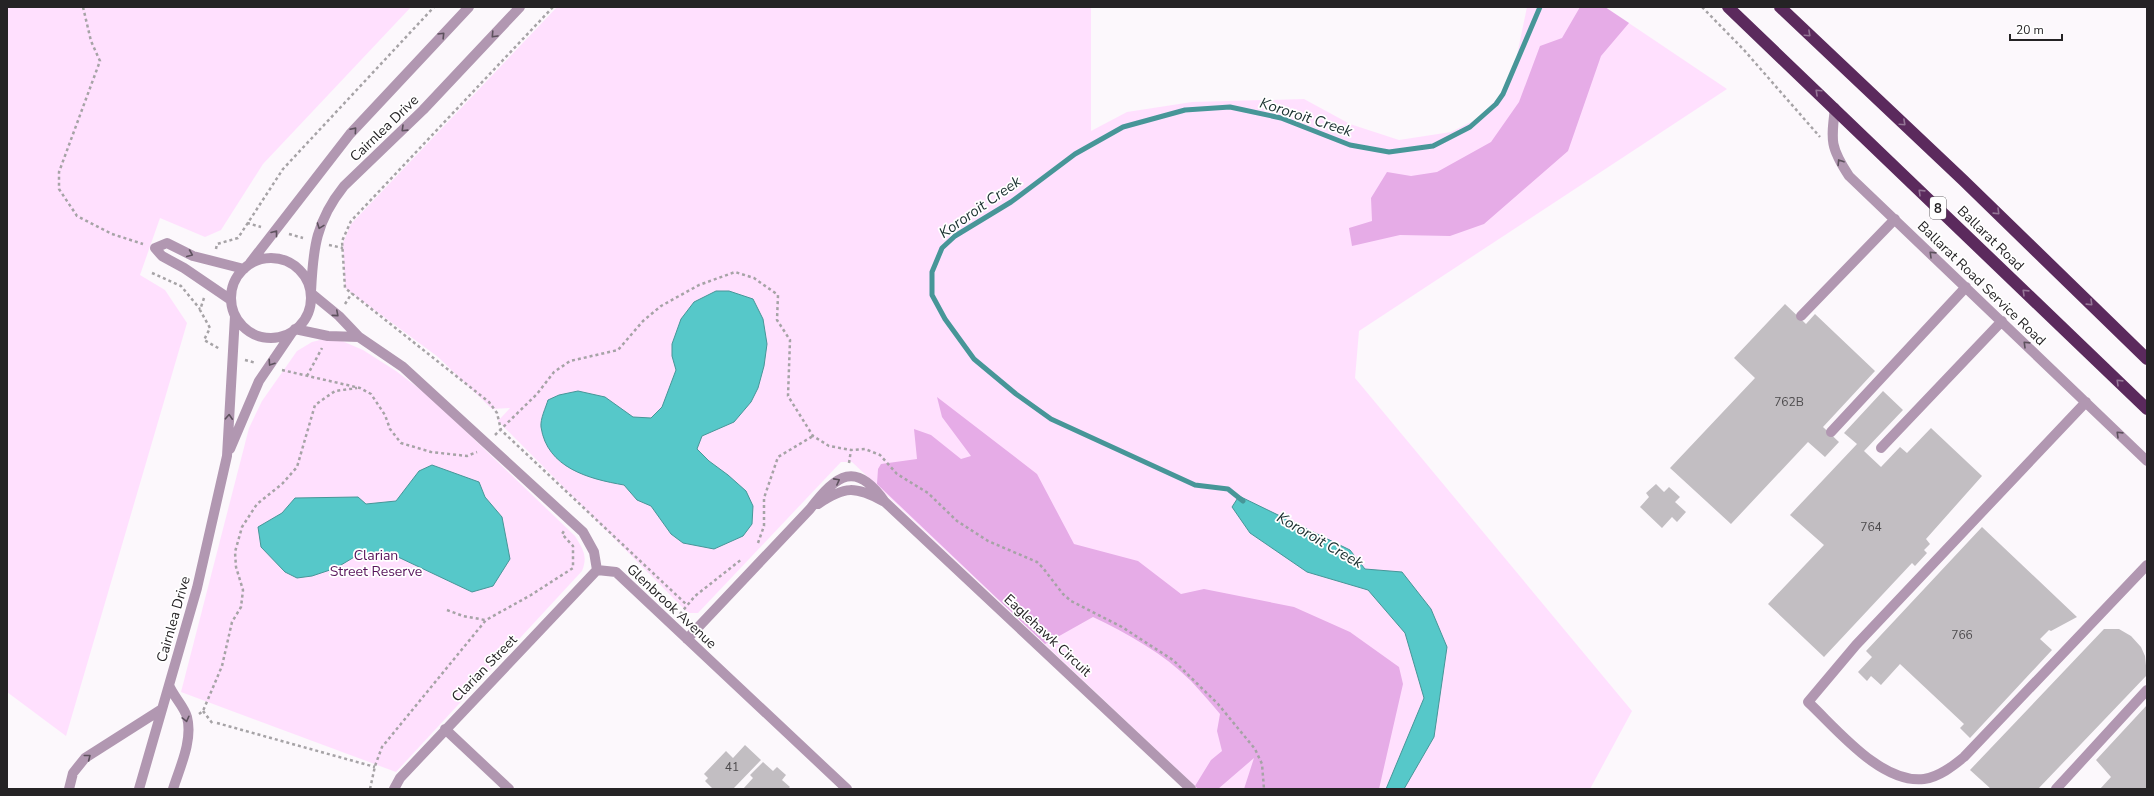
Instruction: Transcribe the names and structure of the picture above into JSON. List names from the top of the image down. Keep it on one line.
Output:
{"streets":{"highway":["8","Ballarat Road"],"street":["Cairnlea Drive","Ballarat Road Service Road","Glenbrook Avenue","Eaglehawk Circuit","Clarian Street"]},"crossings":[["Ballarat Road","Ballarat Road Service Road"],["Glenbrook Avenue","Eaglehawk Circuit"],["Glenbrook Avenue","Clarian Street"]],"one_way":["Ballarat Road Service Road"],"water":["Kororoit Creek"],"parks":["Clarian Street Reserve"],"house_numbers":["762B","764","766","41"],"scale_bar":"20 m"}
